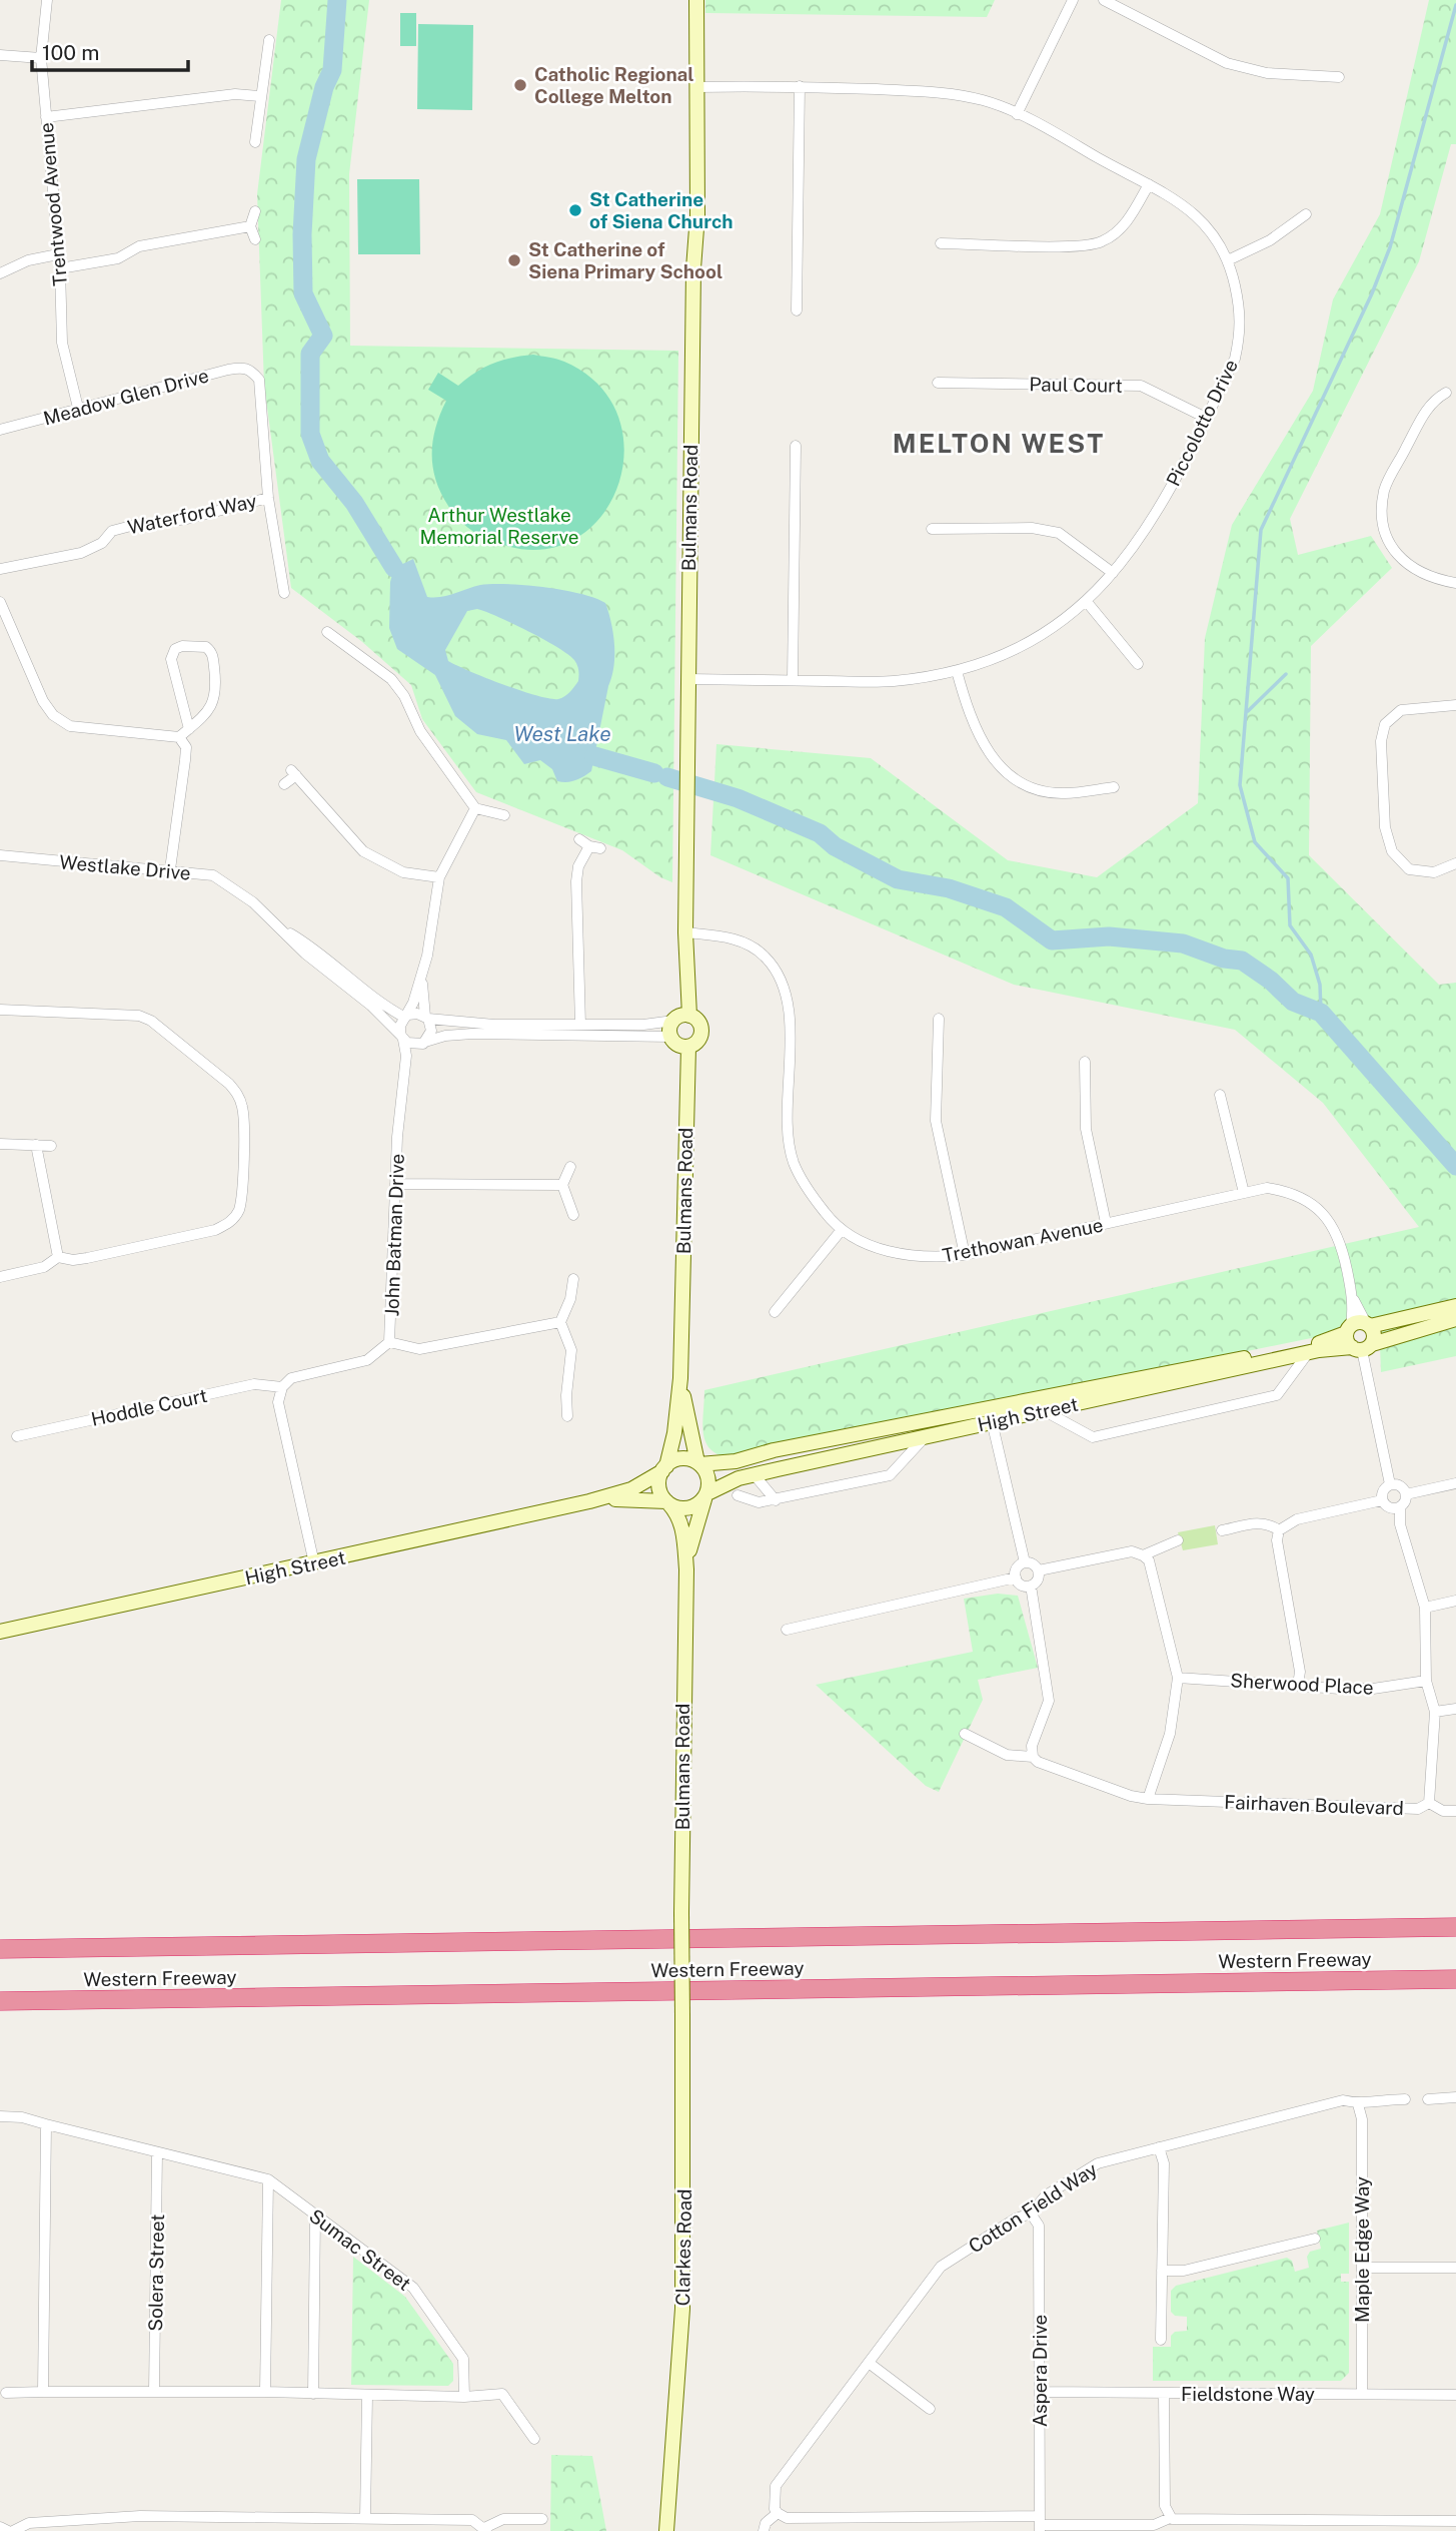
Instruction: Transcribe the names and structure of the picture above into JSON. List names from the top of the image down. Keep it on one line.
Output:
{"streets":{"highway":["Western Freeway"],"street":["Trentwood Avenue","Paul Court","Meadow Glen Drive","Piccolotto Drive","Bulmans Road","Waterford Way","Westlake Drive","John Batman Drive","Trethowan Avenue","Hoddle Court","High Street","Sherwood Place","Fairhaven Boulevard","Cotton Field Way","Clarkes Road","Sumac Street","Maple Edge Way","Solera Street","Aspera Drive","Fieldstone Way"]},"crossings":[["Trentwood Avenue","Meadow Glen Drive"],["Paul Court","Piccolotto Drive"],["Meadow Glen Drive","Waterford Way"],["Piccolotto Drive","Bulmans Road"],["Bulmans Road","Trethowan Avenue"],["Bulmans Road","High Street"],["Bulmans Road","Clarkes Road"],["Westlake Drive","John Batman Drive"],["John Batman Drive","Hoddle Court"],["Trethowan Avenue","High Street"],["Sherwood Place","Fairhaven Boulevard"],["Cotton Field Way","Maple Edge Way"],["Cotton Field Way","Aspera Drive"],["Sumac Street","Solera Street"],["Maple Edge Way","Fieldstone Way"],["Aspera Drive","Fieldstone Way"]],"districts":["MELTON WEST"],"water":["West Lake"],"parks":["Arthur Westlake Memorial Reserve"],"places":["Catholic Regional College Melton","St Catherine of Siena Church","St Catherine of Siena Primary School"],"scale_bar":"100 m"}
